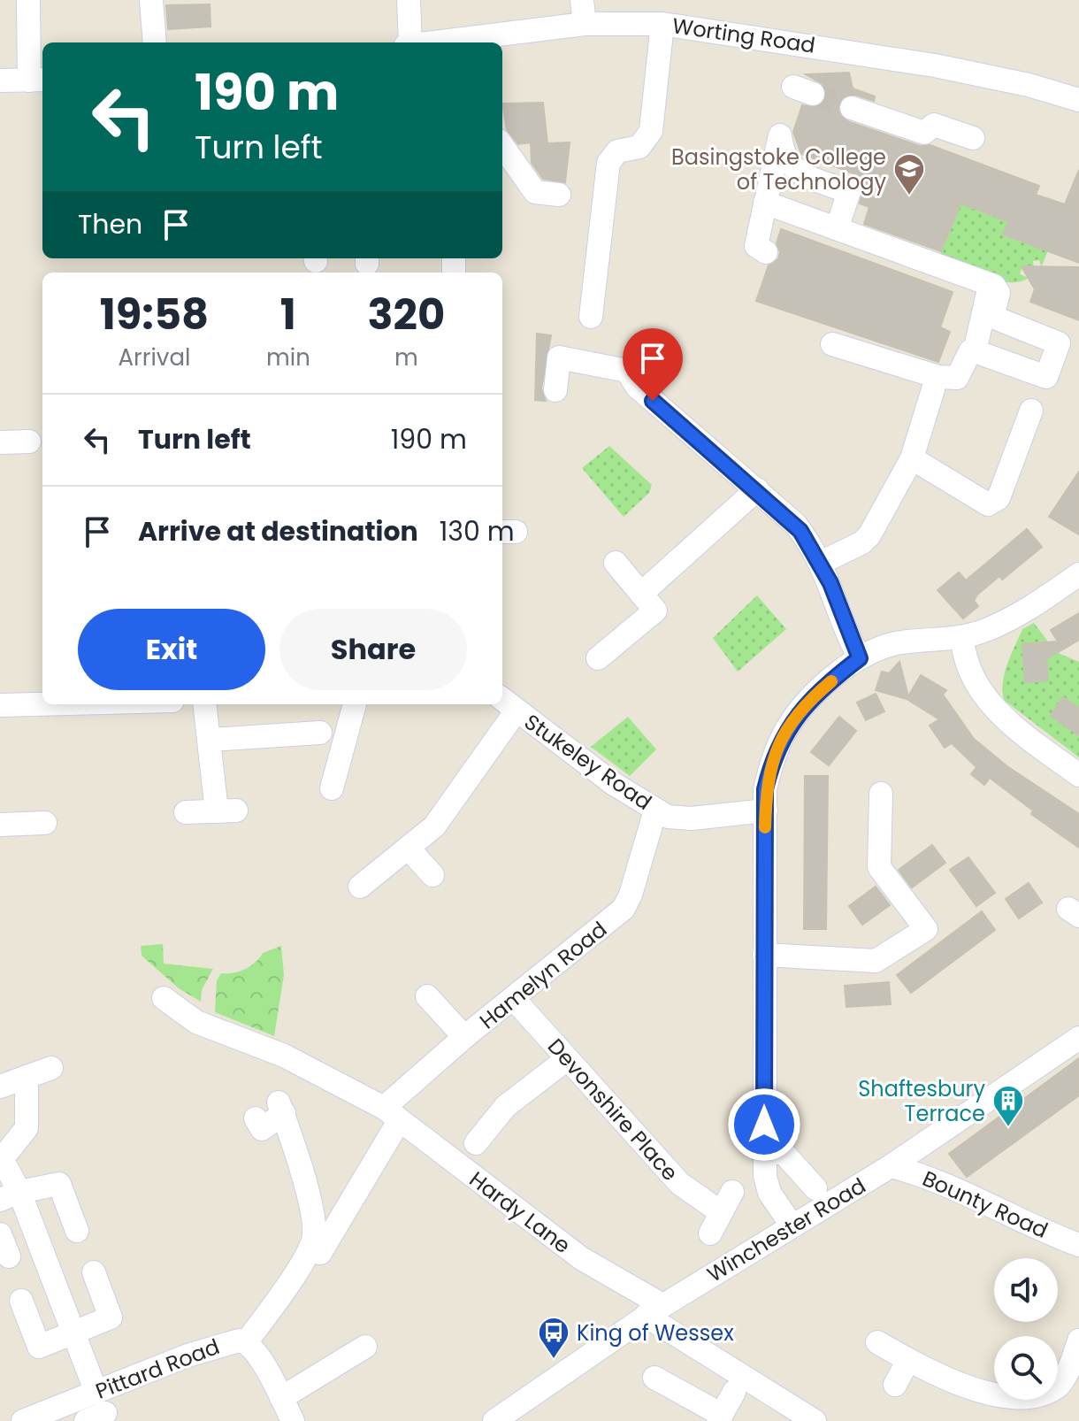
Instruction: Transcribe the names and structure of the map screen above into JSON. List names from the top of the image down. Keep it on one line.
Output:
{"streets":{"street":["Worting Road","Stukeley Road","Hamelyn Road","Devonshire Place","Bounty Road","Hardy Lane","Winchester Road","Pittard Road"]},"crossings":[["Stukeley Road","Hamelyn Road"],["Hamelyn Road","Devonshire Place"],["Hamelyn Road","Hardy Lane"],["Bounty Road","Winchester Road"],["Hardy Lane","Winchester Road"]],"places":{"school or university":["Basingstoke College of Technology"],"building":["Shaftesbury Terrace"],"bus stop":["King of Wessex"]},"page":{"turn":["190 m","Turn left"],"then":"Then","eta":["19:58","Arrival","1","min","320","m"],"list":[{"name":"Turn left","value":"190 m"},{"name":"Arrive at destination","value":"130 m"}],"buttons":["Exit","Share"]}}
